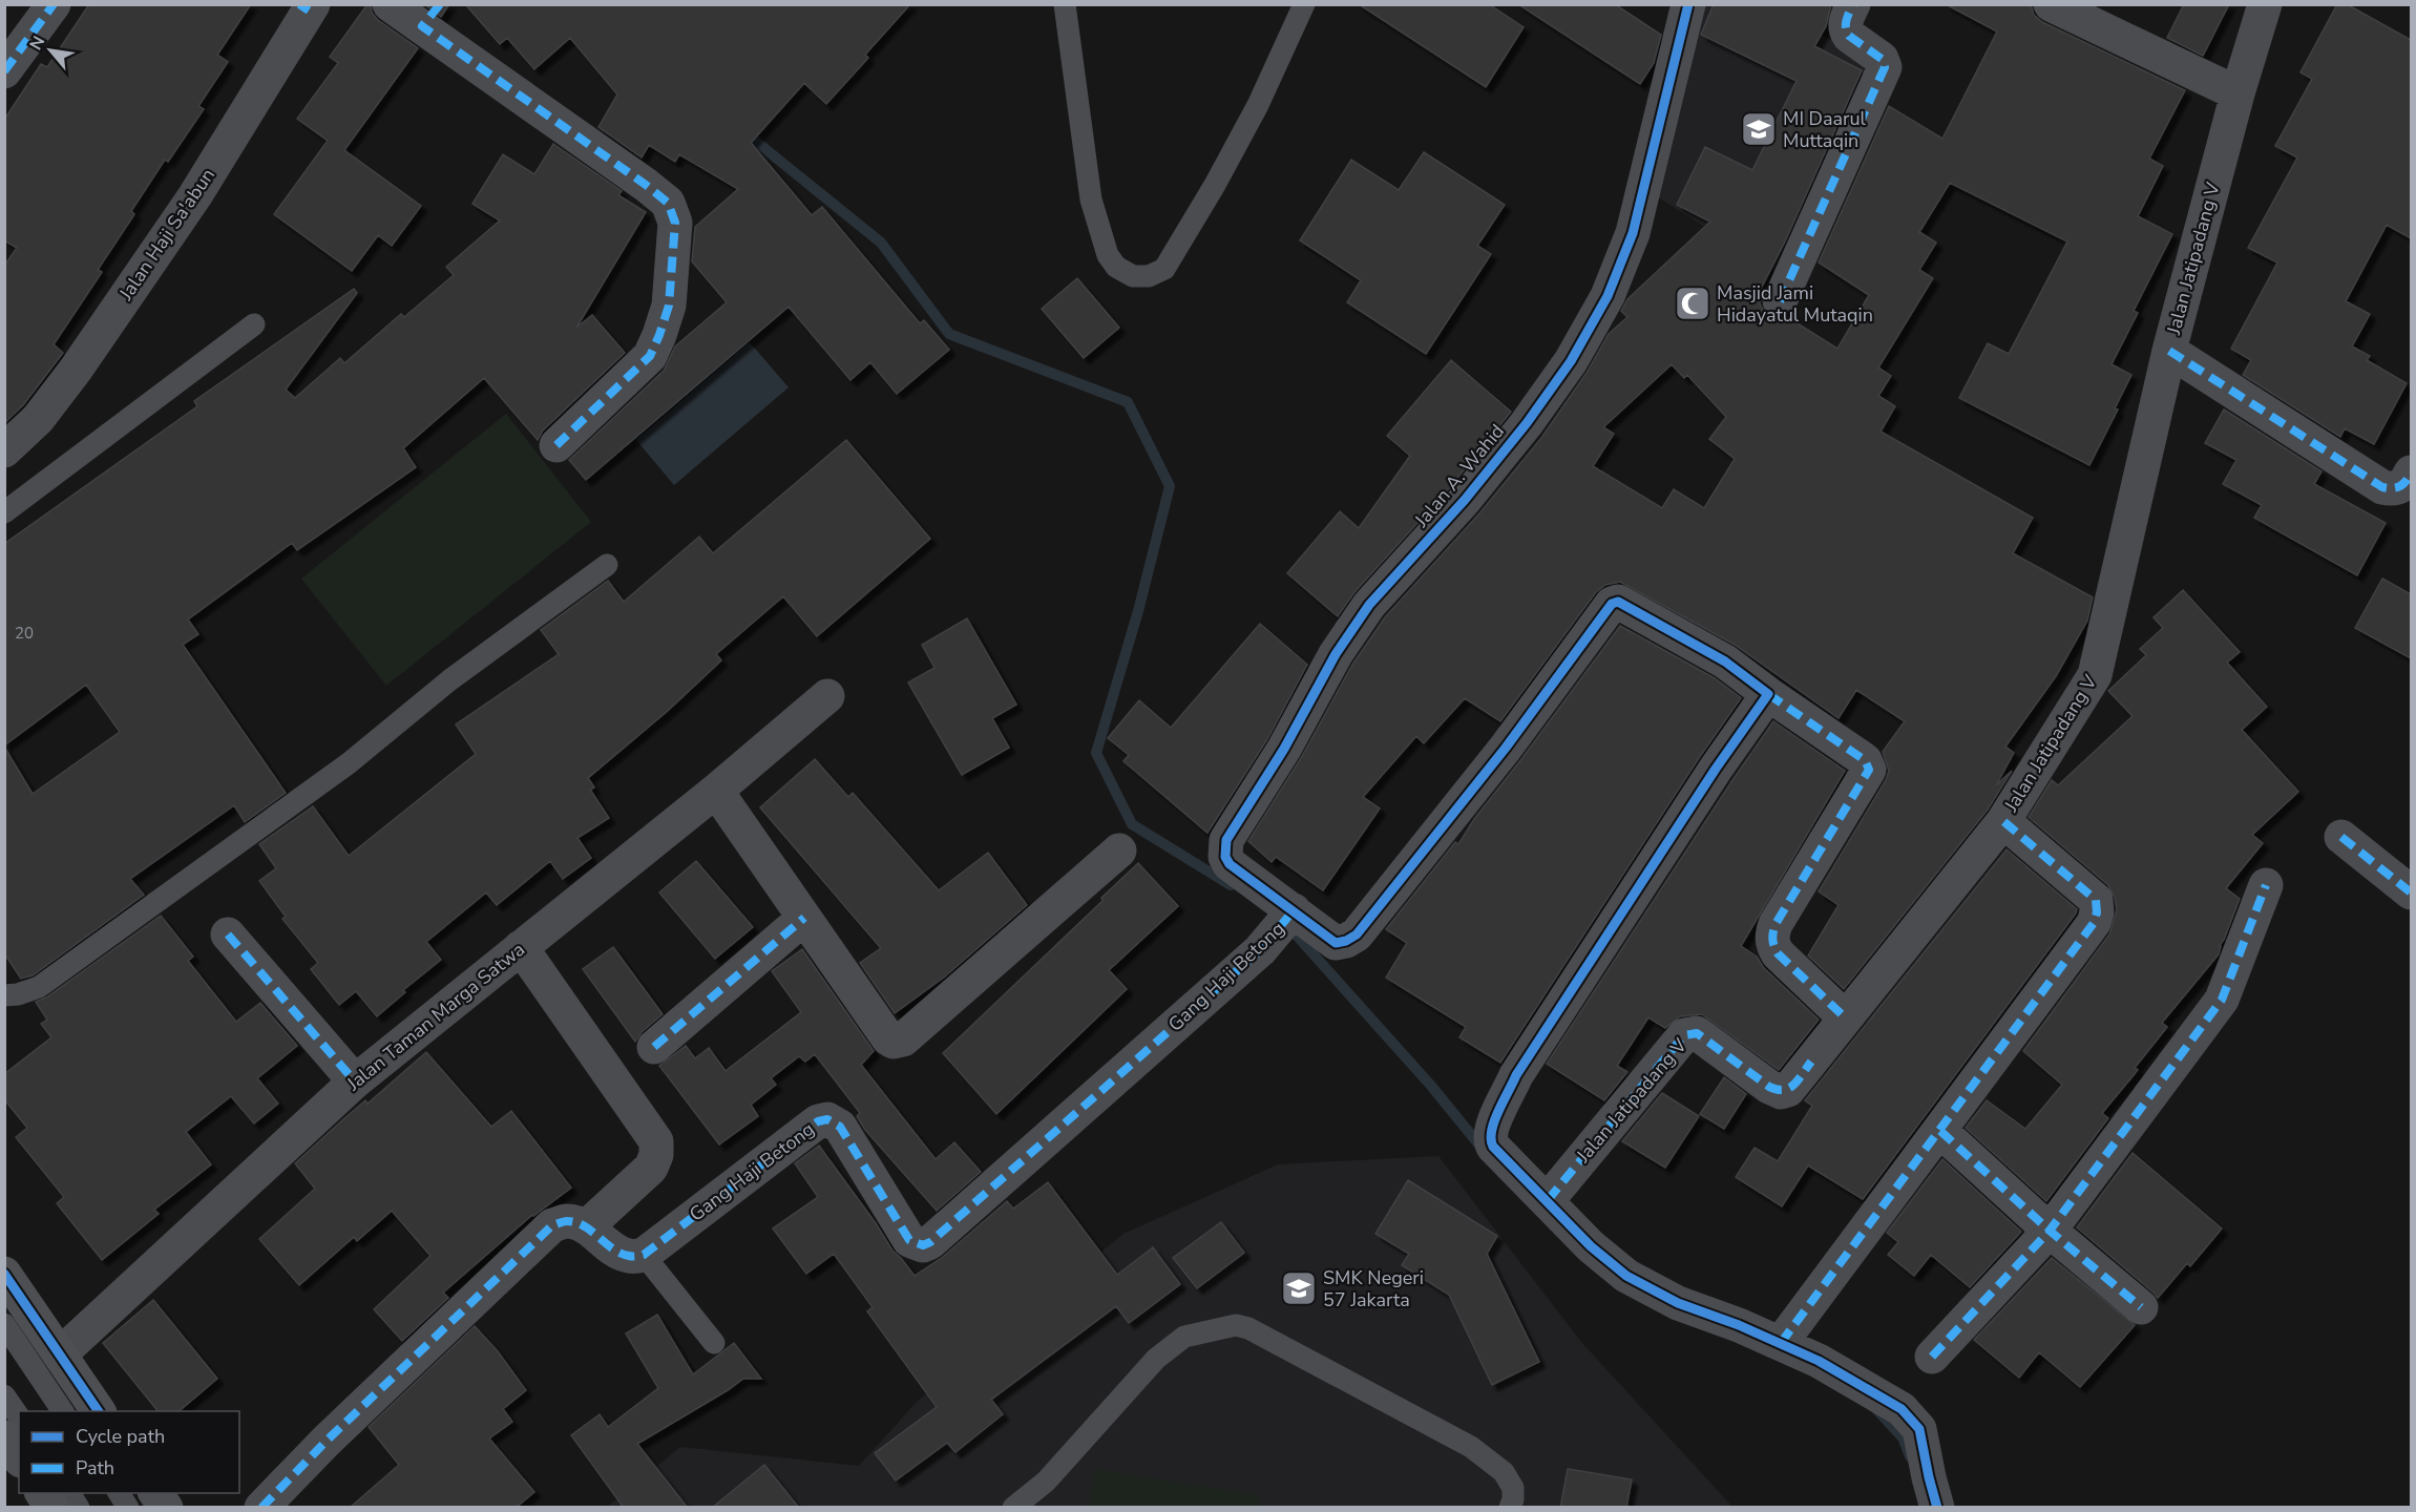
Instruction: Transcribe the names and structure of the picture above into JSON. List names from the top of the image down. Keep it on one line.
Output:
{"streets":{"street":["Jalan Haji Sa'abun","Jalan Jatipadang V","Jalan A. Wahid","Gang Haji Betong","Jalan Taman Marga Satwa"]},"crossings":[["Jalan A. Wahid","Gang Haji Betong"]],"places":{"school or university":["MI Daarul Muttaqin","SMK Negeri 57 Jakarta"],"mosque":["Masjid Jami Hidayatul Mutaqin"]},"house_numbers":["20"],"legend":["Cycle path","Path"],"north":"top left"}
